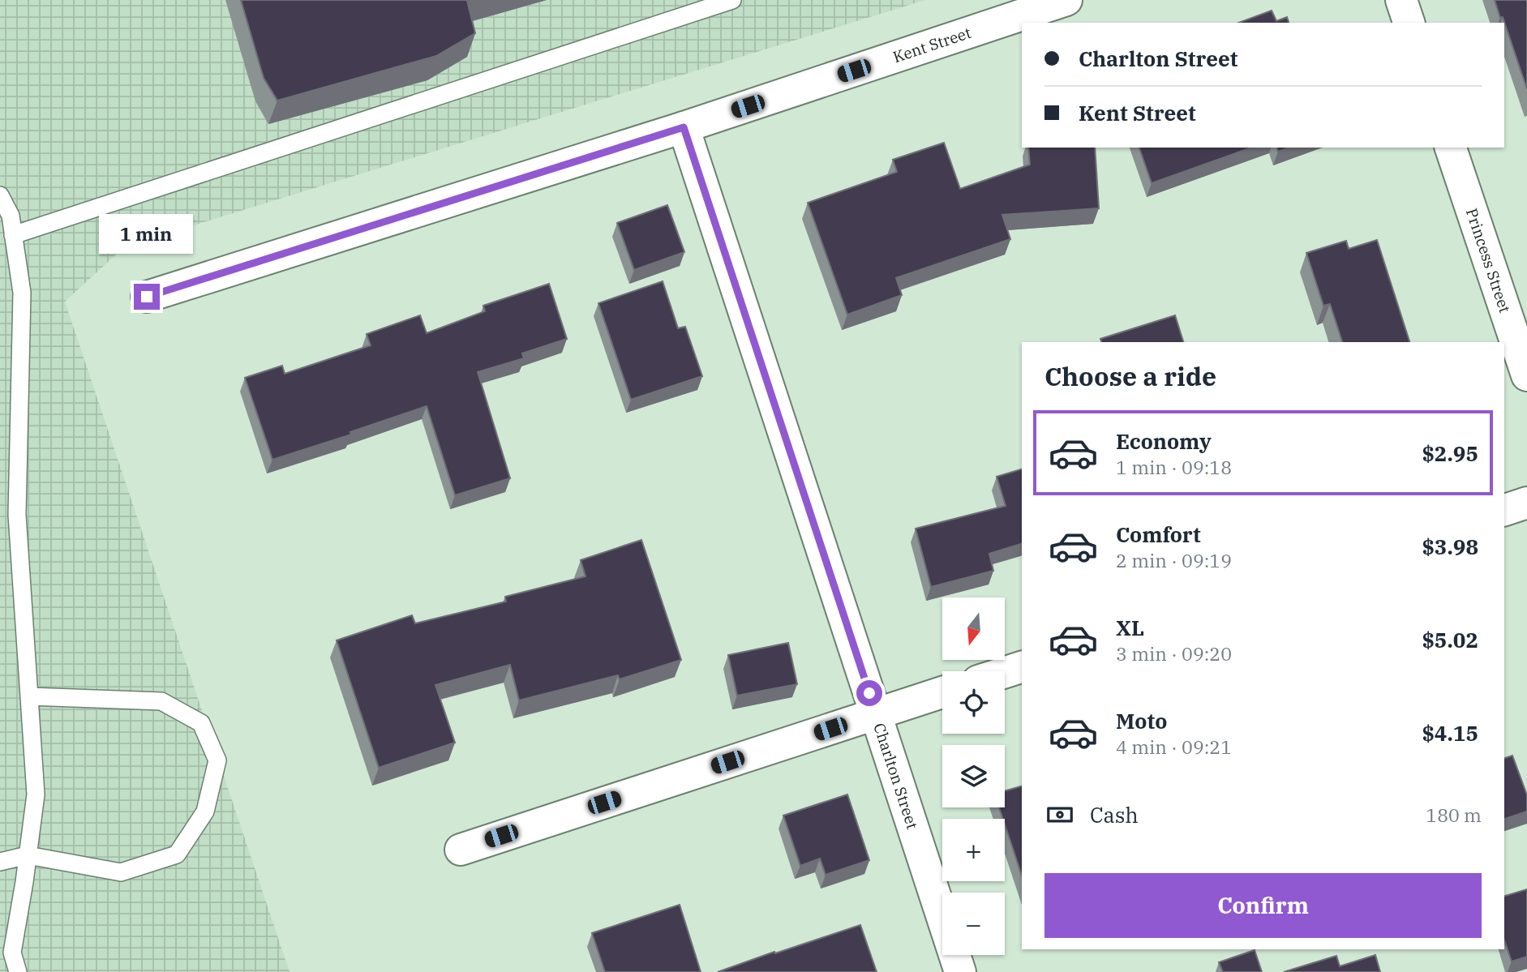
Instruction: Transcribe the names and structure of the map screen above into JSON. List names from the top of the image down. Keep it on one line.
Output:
{"streets":{"street":["Kent Street","Princess Street","Charlton Street"]},"crossings":[["Kent Street","Charlton Street"]],"north":"bottom","page":{"banner":["Charlton Street","Kent Street"],"bubble":"1 min","heading":"Choose a ride","list":[{"name":"Economy","note":"1 min · 09:18","value":"$2.95"},{"name":"Comfort","note":"2 min · 09:19","value":"$3.98"},{"name":"XL","note":"3 min · 09:20","value":"$5.02"},{"name":"Moto","note":"4 min · 09:21","value":"$4.15"}],"map_buttons":["+","−"],"pay":["Cash","180 m"],"buttons":"Confirm"}}
